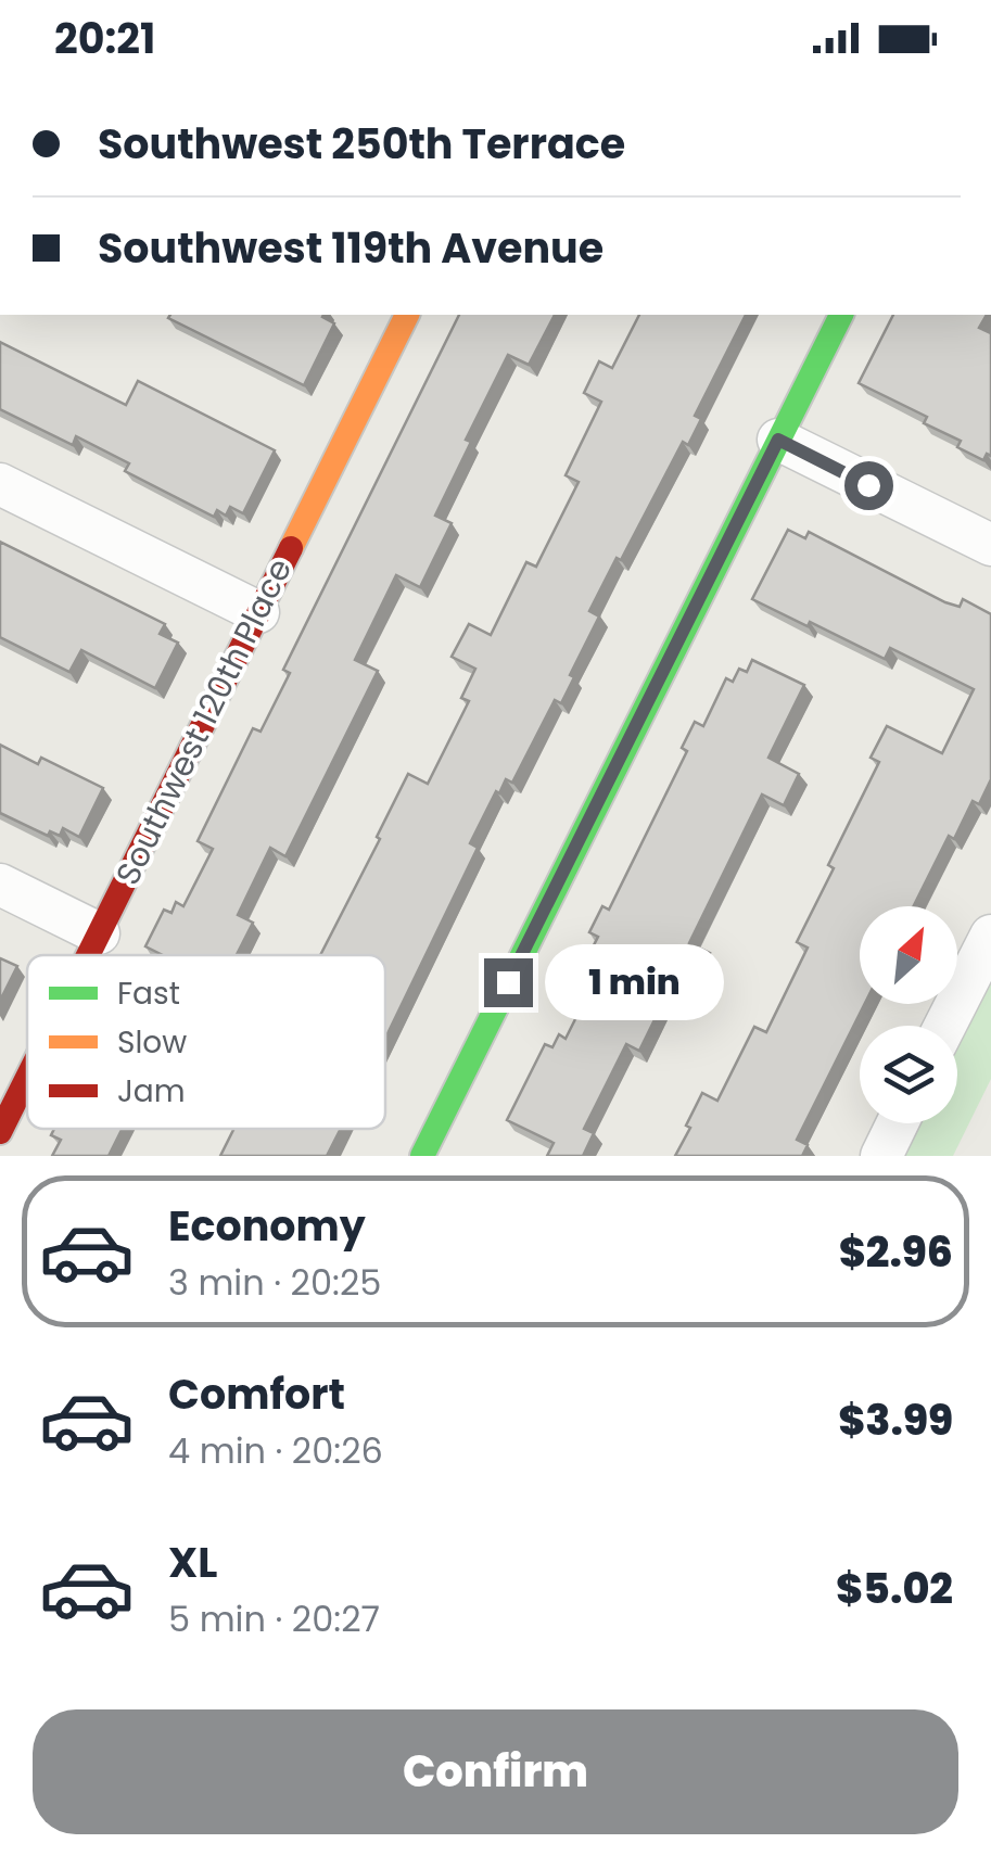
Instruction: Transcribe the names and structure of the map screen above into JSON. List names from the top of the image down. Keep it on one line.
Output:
{"streets":{"street":["Southwest 120th Place"]},"legend":["Fast","Slow","Jam"],"north":"top right","page":{"status":"20:21","banner":["Southwest 250th Terrace","Southwest 119th Avenue"],"bubble":"1 min","list":[{"name":"Economy","note":"3 min · 20:25","value":"$2.96"},{"name":"Comfort","note":"4 min · 20:26","value":"$3.99"},{"name":"XL","note":"5 min · 20:27","value":"$5.02"}],"buttons":"Confirm"}}
